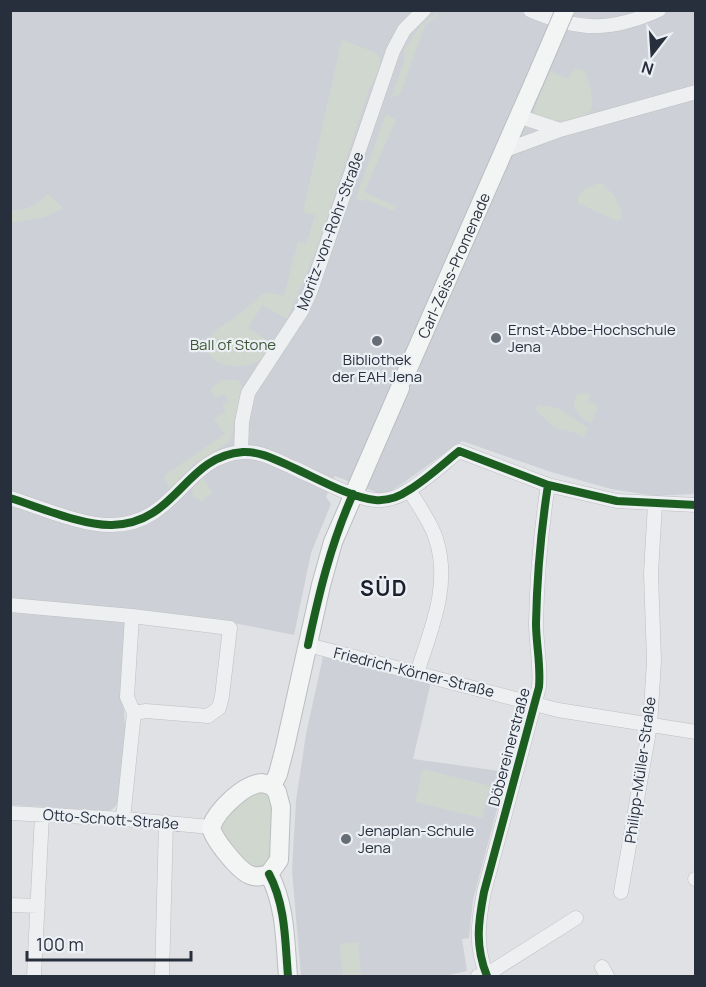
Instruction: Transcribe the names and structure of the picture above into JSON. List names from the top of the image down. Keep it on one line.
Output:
{"streets":{"main road":["Carl-Zeiss-Promenade"],"street":["Moritz-von-Rohr-Straße","Friedrich-Körner-Straße","Döbereinerstraße","Philipp-Müller-Straße","Otto-Schott-Straße"]},"crossings":[["Carl-Zeiss-Promenade","Friedrich-Körner-Straße"],["Carl-Zeiss-Promenade","Otto-Schott-Straße"],["Friedrich-Körner-Straße","Döbereinerstraße"],["Friedrich-Körner-Straße","Philipp-Müller-Straße"]],"districts":["SÜD"],"parks":["Ball of Stone"],"places":["Ernst-Abbe-Hochschule Jena","Bibliothek der EAH Jena","Jenaplan-Schule Jena"],"scale_bar":"100 m","north":"bottom"}
